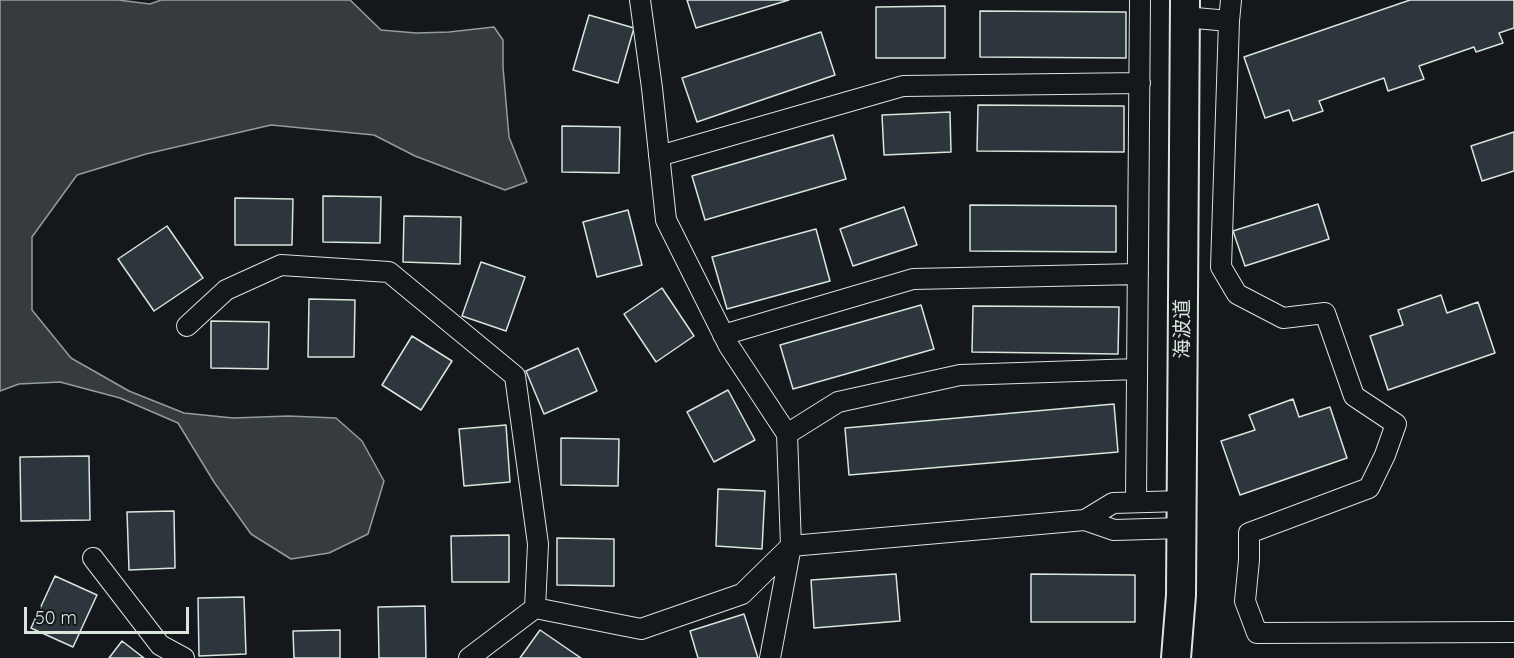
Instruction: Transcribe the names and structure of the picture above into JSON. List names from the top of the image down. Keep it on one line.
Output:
{"streets":{"street":["海波道"]},"scale_bar":"50 m"}
